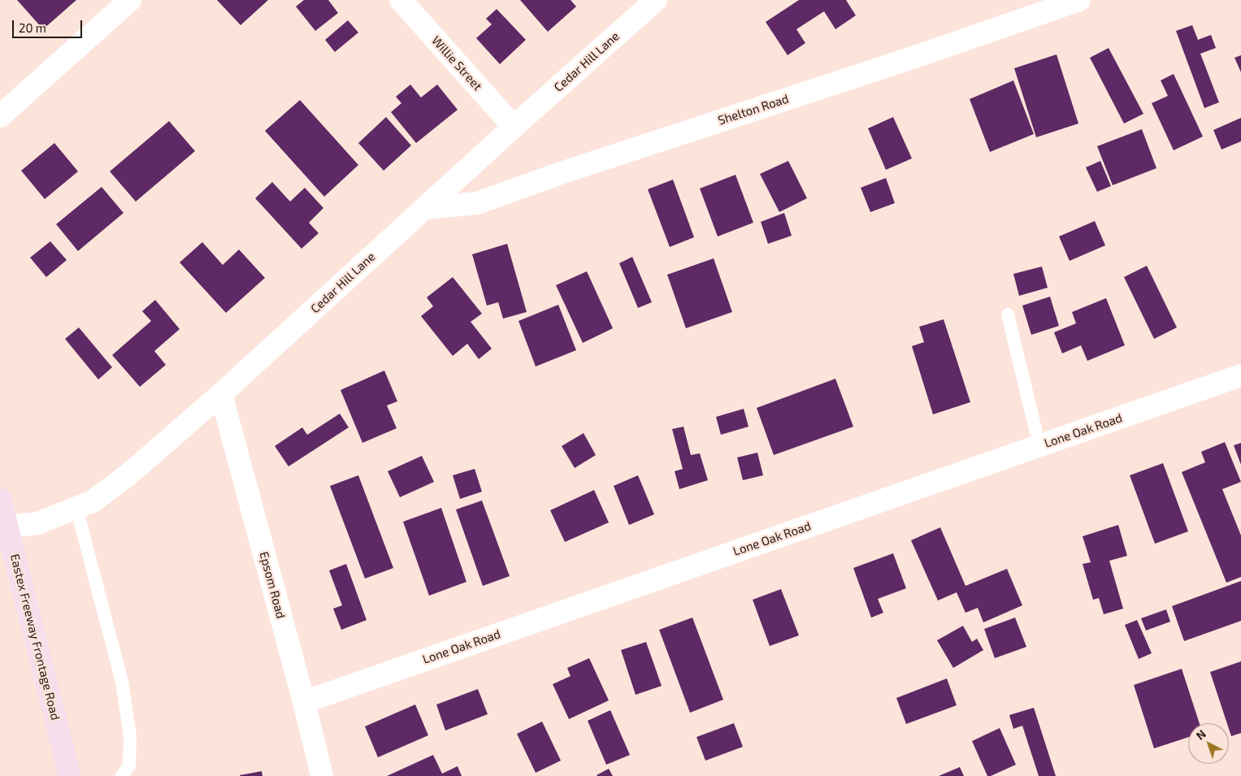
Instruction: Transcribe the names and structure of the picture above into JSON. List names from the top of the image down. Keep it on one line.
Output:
{"streets":{"main road":["Eastex Freeway Frontage Road"],"street":["Cedar Hill Lane","Willie Street","Shelton Road","Lone Oak Road","Epsom Road"]},"crossings":[["Cedar Hill Lane","Willie Street"],["Cedar Hill Lane","Shelton Road"],["Cedar Hill Lane","Epsom Road"],["Cedar Hill Lane","Eastex Freeway Frontage Road"],["Lone Oak Road","Epsom Road"]],"scale_bar":"20 m","north":"top left"}
